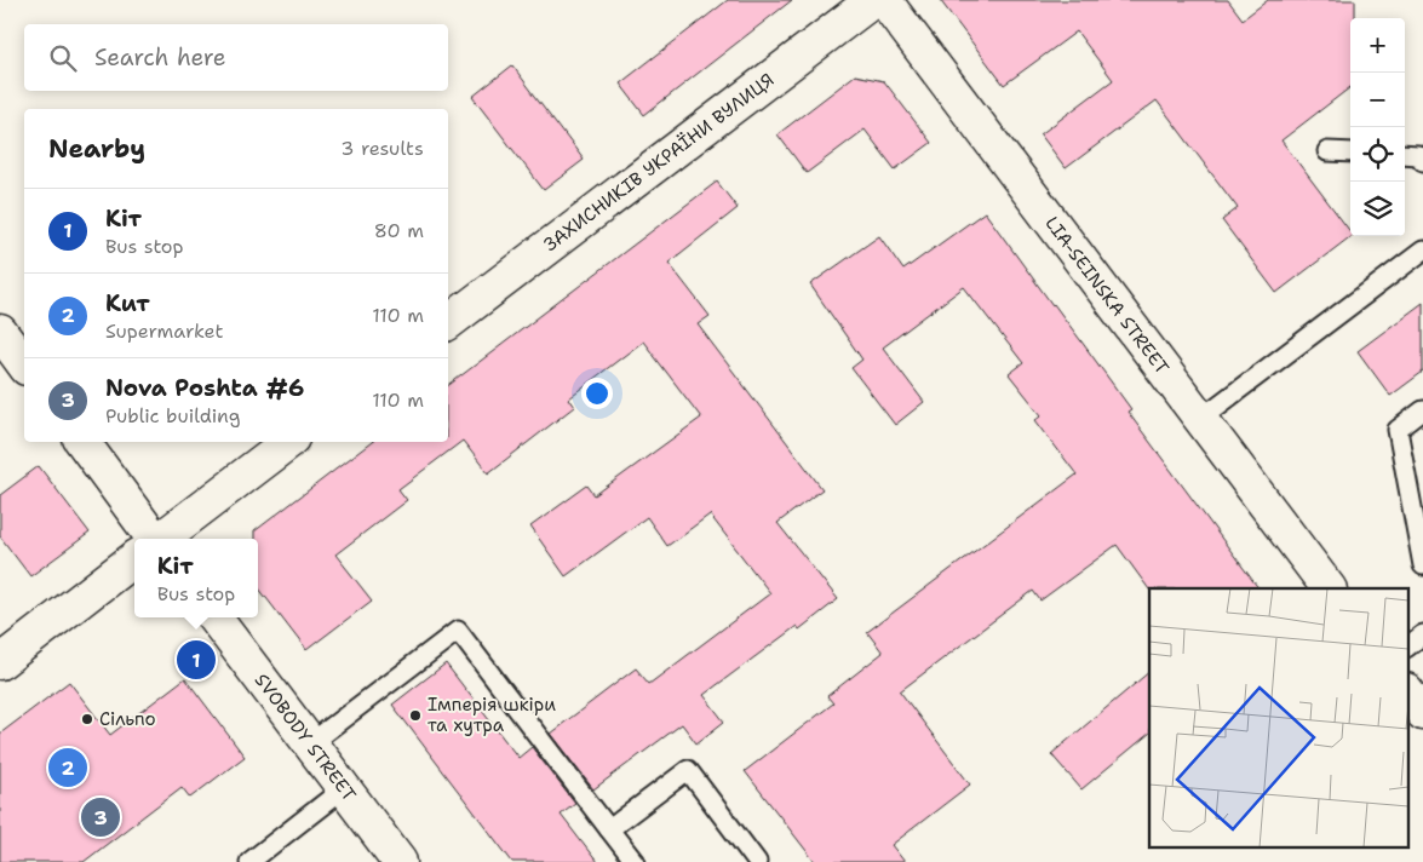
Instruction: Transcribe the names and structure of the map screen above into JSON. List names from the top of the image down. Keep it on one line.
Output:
{"streets":{"street":["ЗАХИСНИКІВ УКРАЇНИ ВУЛИЦЯ","LIA-SEINSKA STREET","SVOBODY STREET"]},"places":["Імперія шкіри та хутра","Сільпо"],"page":{"map_buttons":["+","−"],"search":"Search here","heading":["Nearby","3 results"],"list":[{"mark":"1","name":"Кіт","note":"Bus stop","value":"80 m"},{"mark":"2","name":"Кит","note":"Supermarket","value":"110 m"},{"mark":"3","name":"Nova Poshta #6","note":"Public building","value":"110 m"}],"popup":["Кіт","Bus stop"],"pins":["1","2","3"]}}
